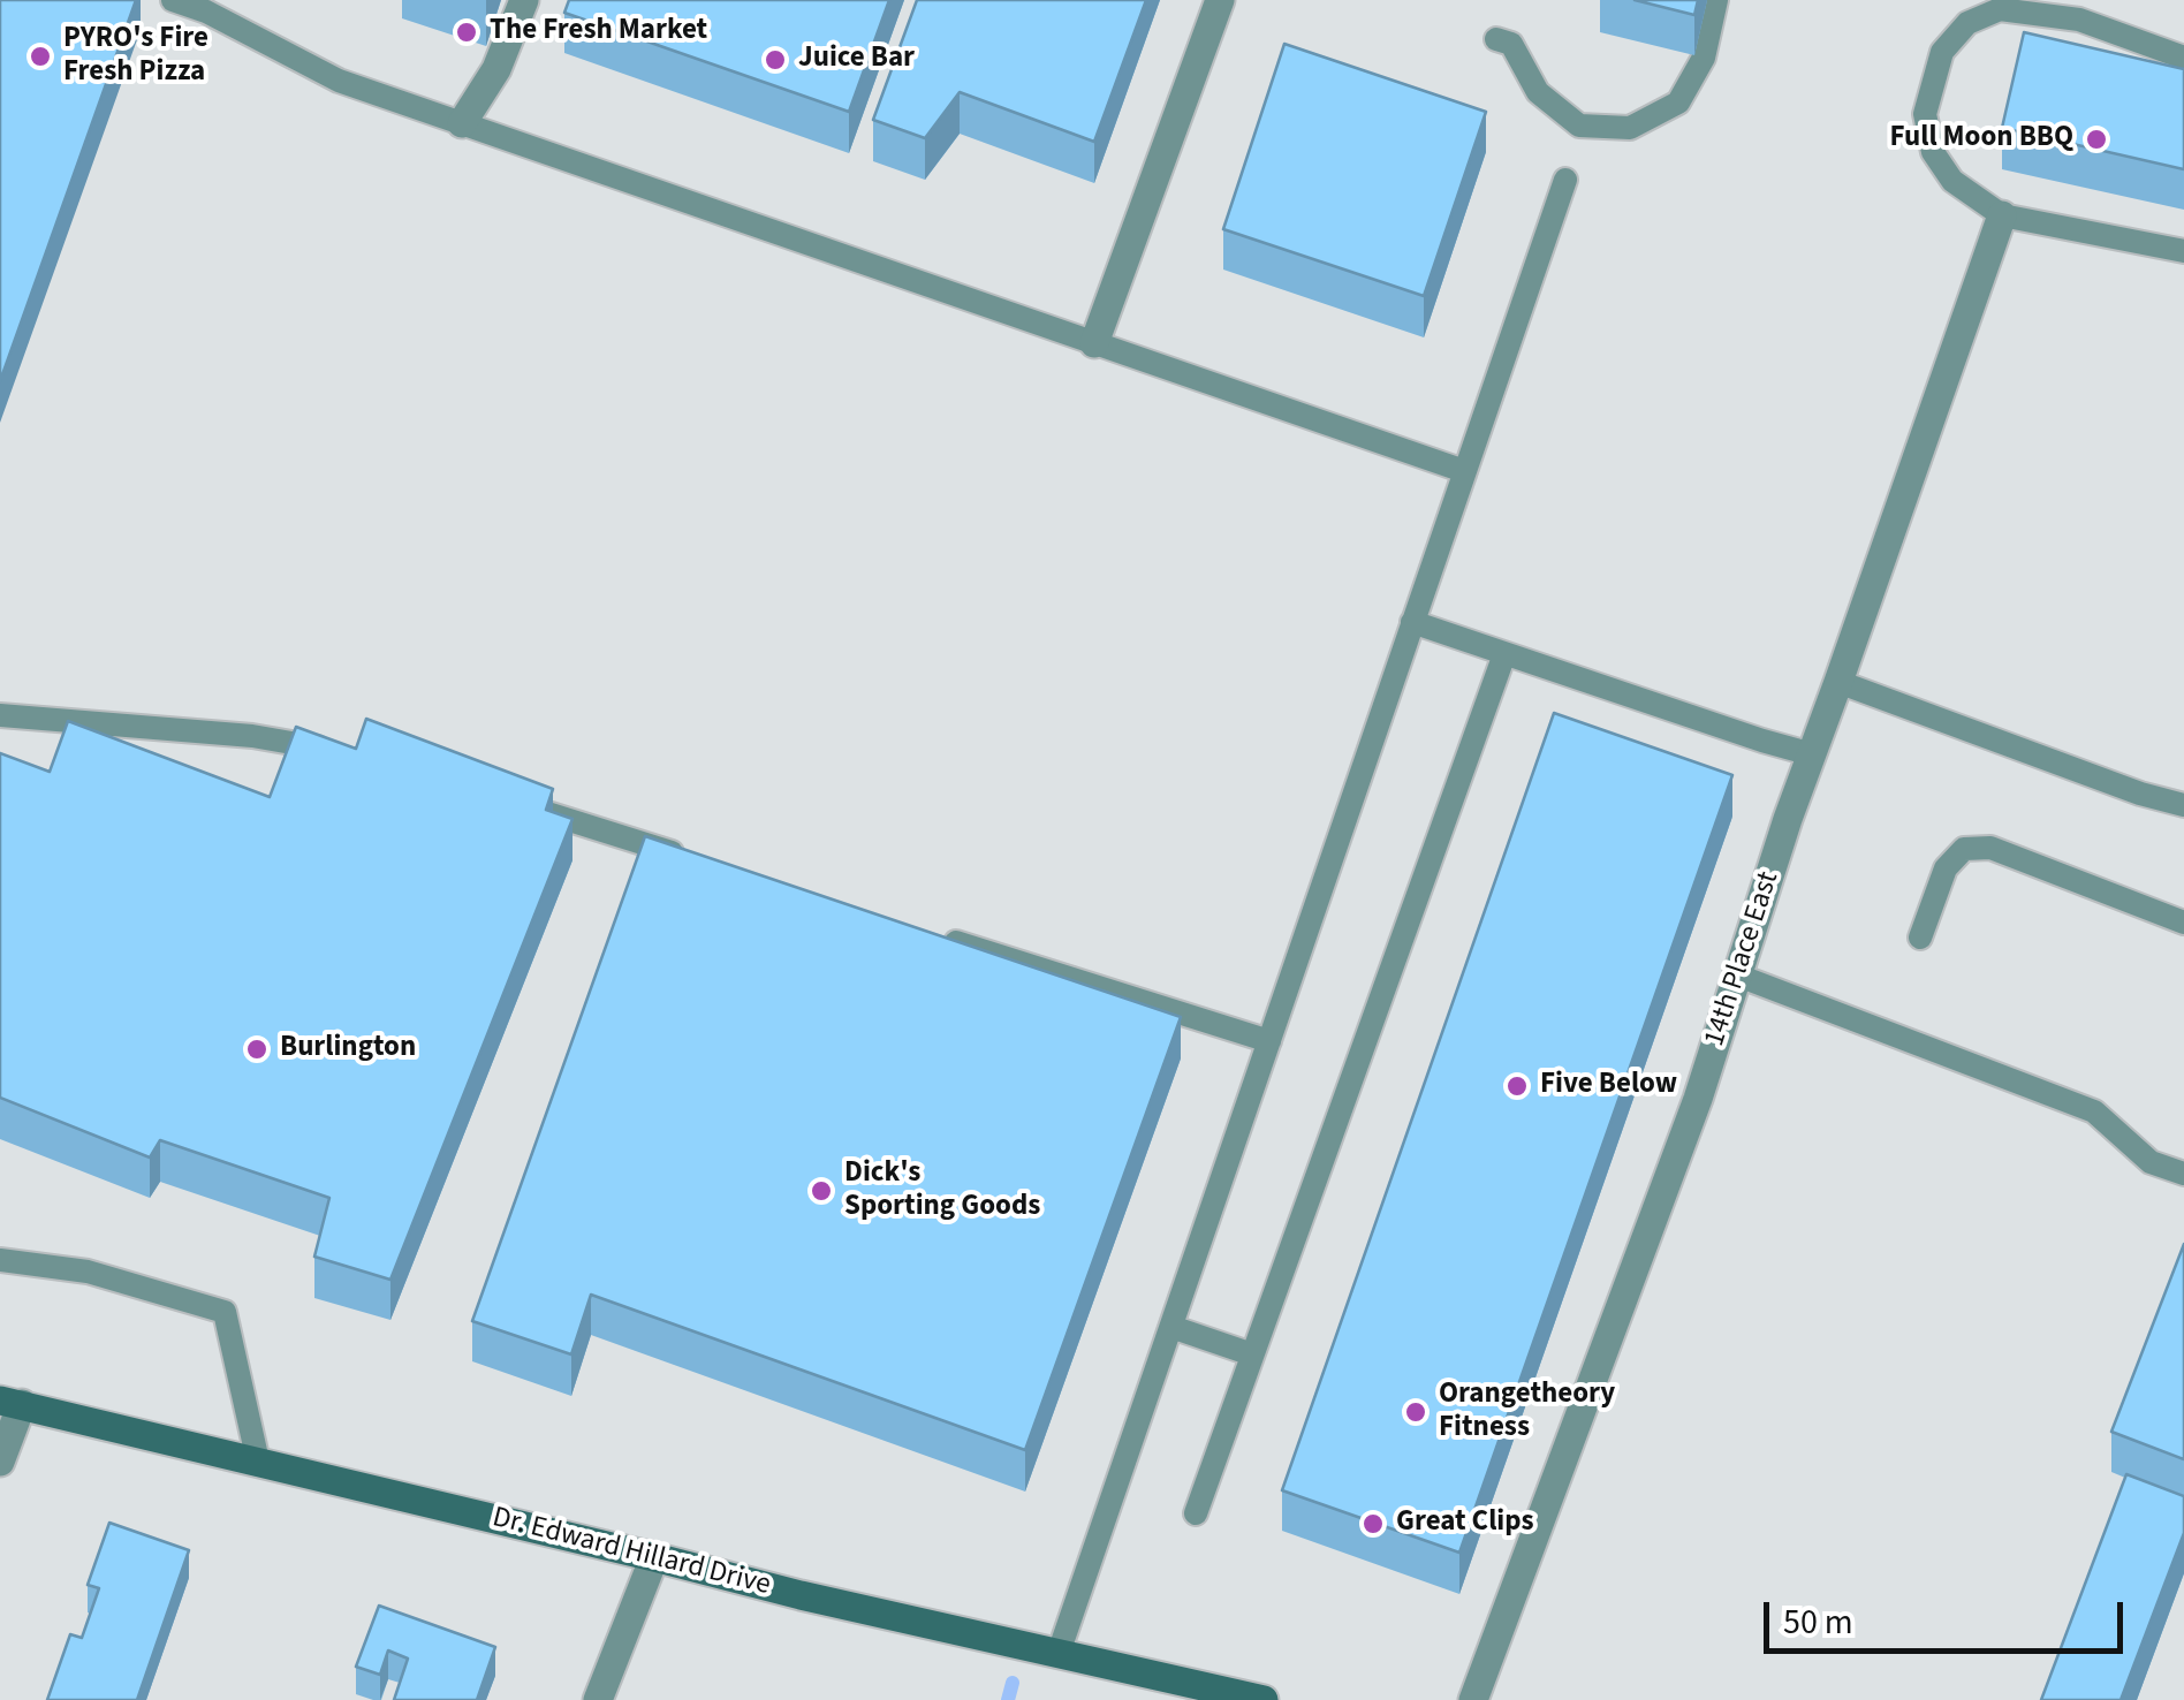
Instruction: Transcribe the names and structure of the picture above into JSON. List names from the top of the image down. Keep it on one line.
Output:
{"streets":{"street":["14th Place East","Dr. Edward Hillard Drive"]},"places":["The Fresh Market","PYRO's Fire Fresh Pizza","Juice Bar","Full Moon BBQ","Burlington","Five Below","Dick's Sporting Goods","Orangetheory Fitness","Great Clips"],"scale_bar":"50 m"}
